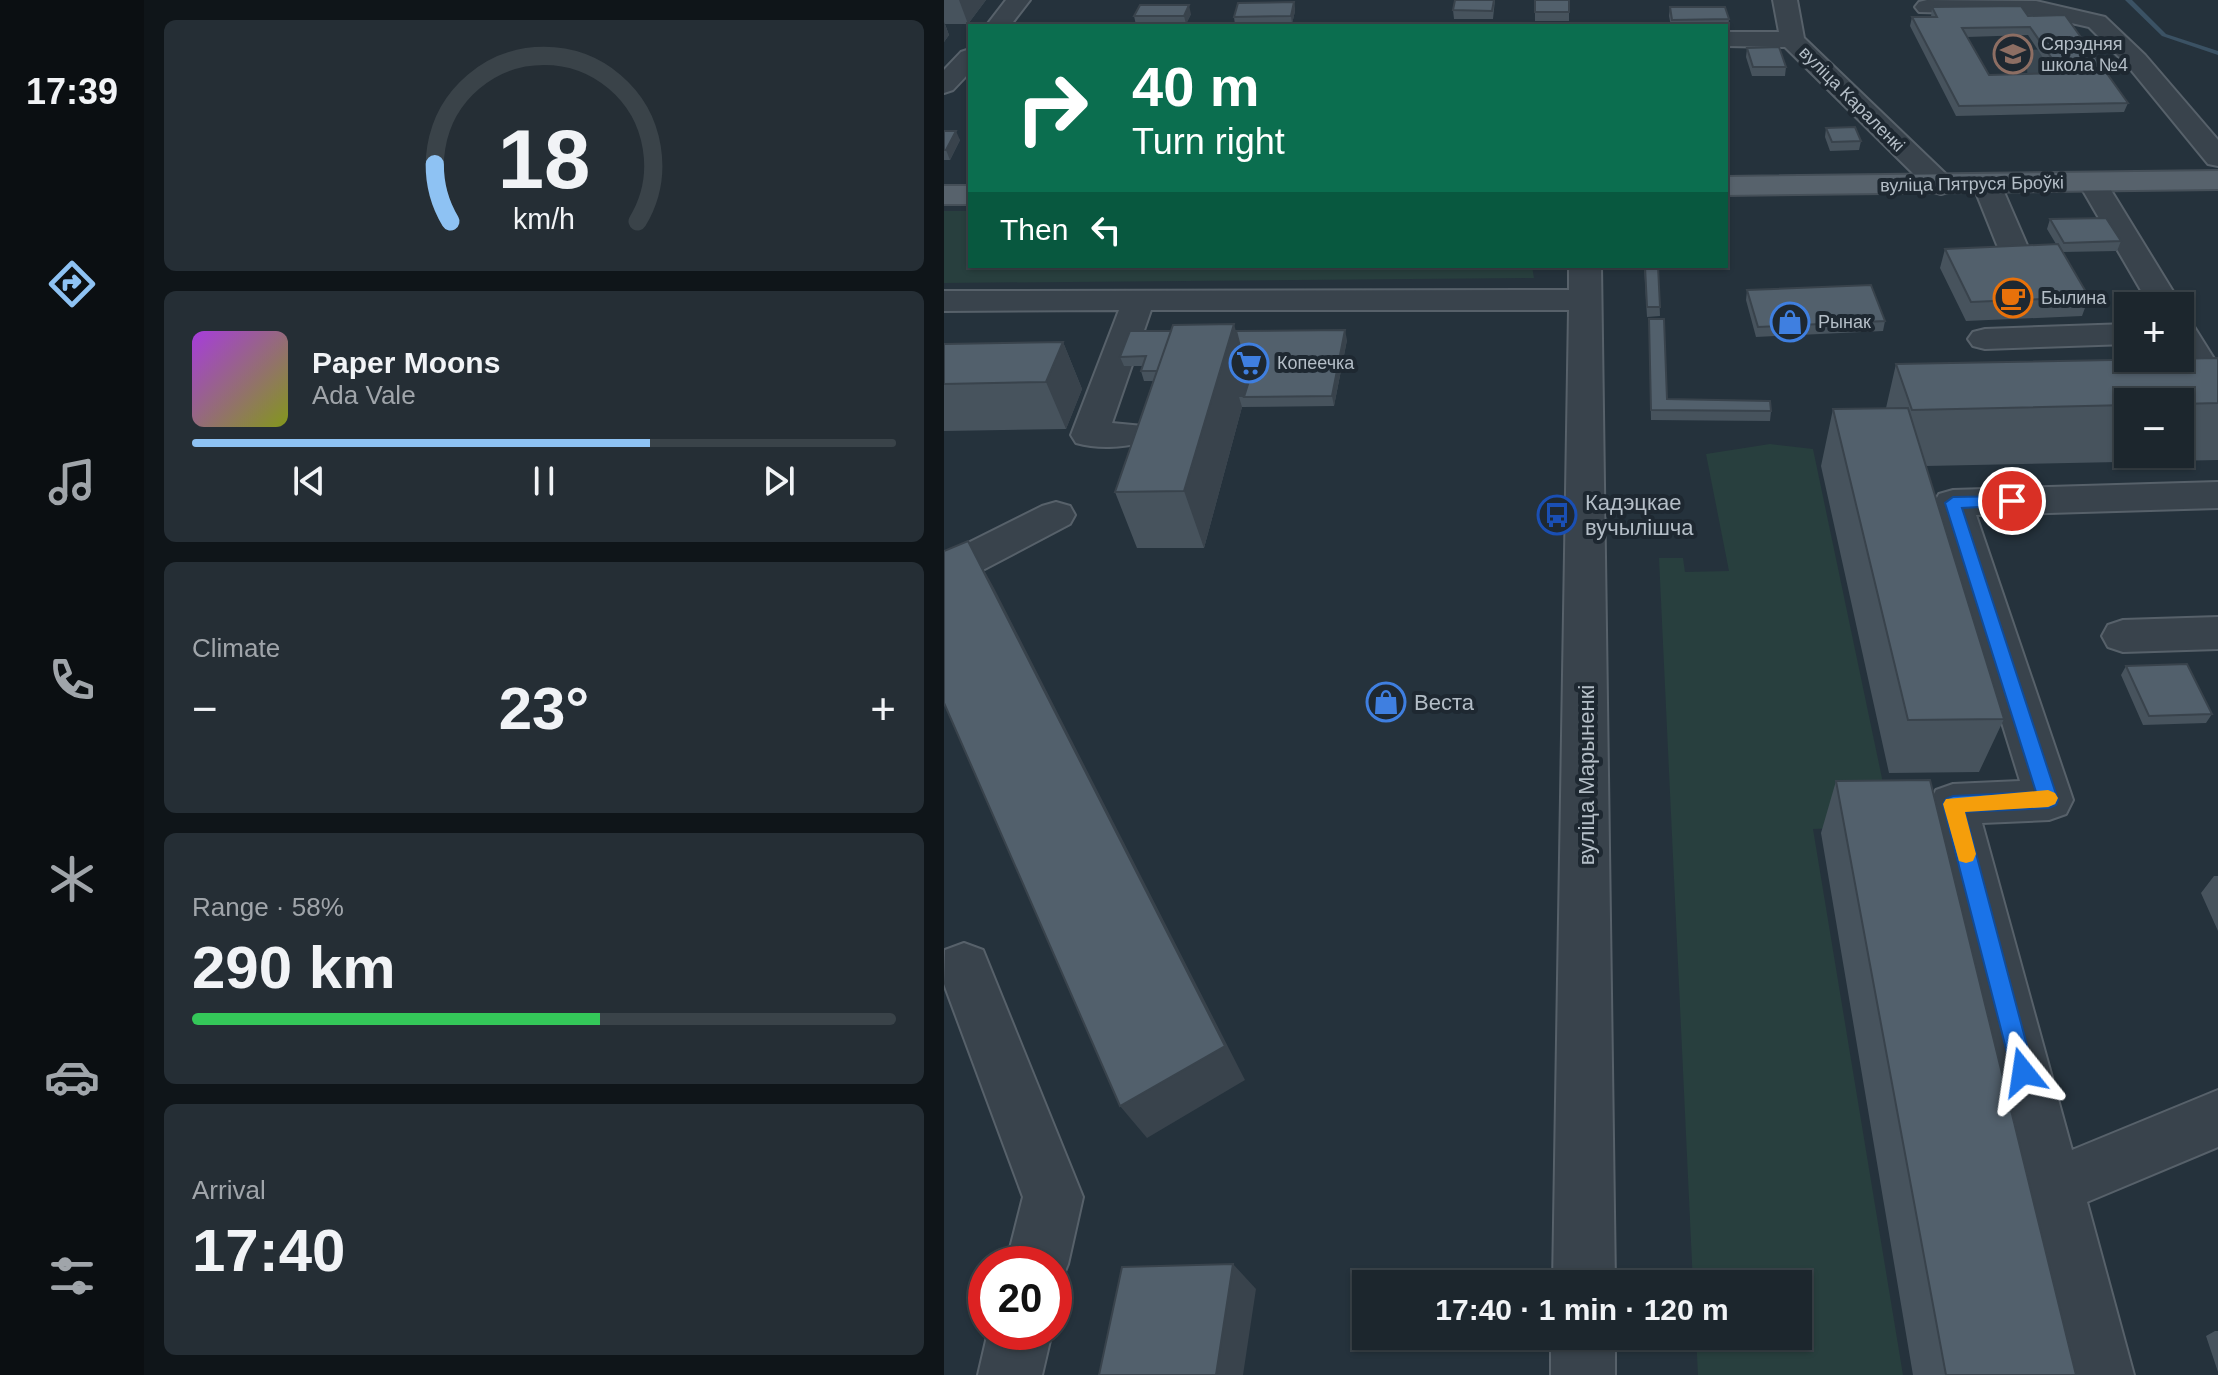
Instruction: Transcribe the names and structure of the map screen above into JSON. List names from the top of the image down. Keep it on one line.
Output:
{"streets":{"main road":["вуліца Пятруся Броўкі"],"street":["вуліца Караленкі","вуліца Марыненкі"]},"crossings":[["вуліца Караленкі","вуліца Пятруся Броўкі"]],"places":{"school or university":["Сярэдняя школа №4"],"cafe":["Былина"],"shop":["Рынак","Веста"],"supermarket":["Копеечка"],"bus stop":["Кадэцкае вучылішча"]},"page":{"tabs":"17:39","turn":["40 m","Turn right"],"then":"Then","map_buttons":["+","−"],"song":["Paper Moons","Ada Vale"],"tile":["Climate",["Range · 58%","290 km"],["Arrival","17:40"]],"heat":["−","23°","+"],"limit":"20","trip":"17:40 · 1 min · 120 m","gauge":["18","km/h"]}}
